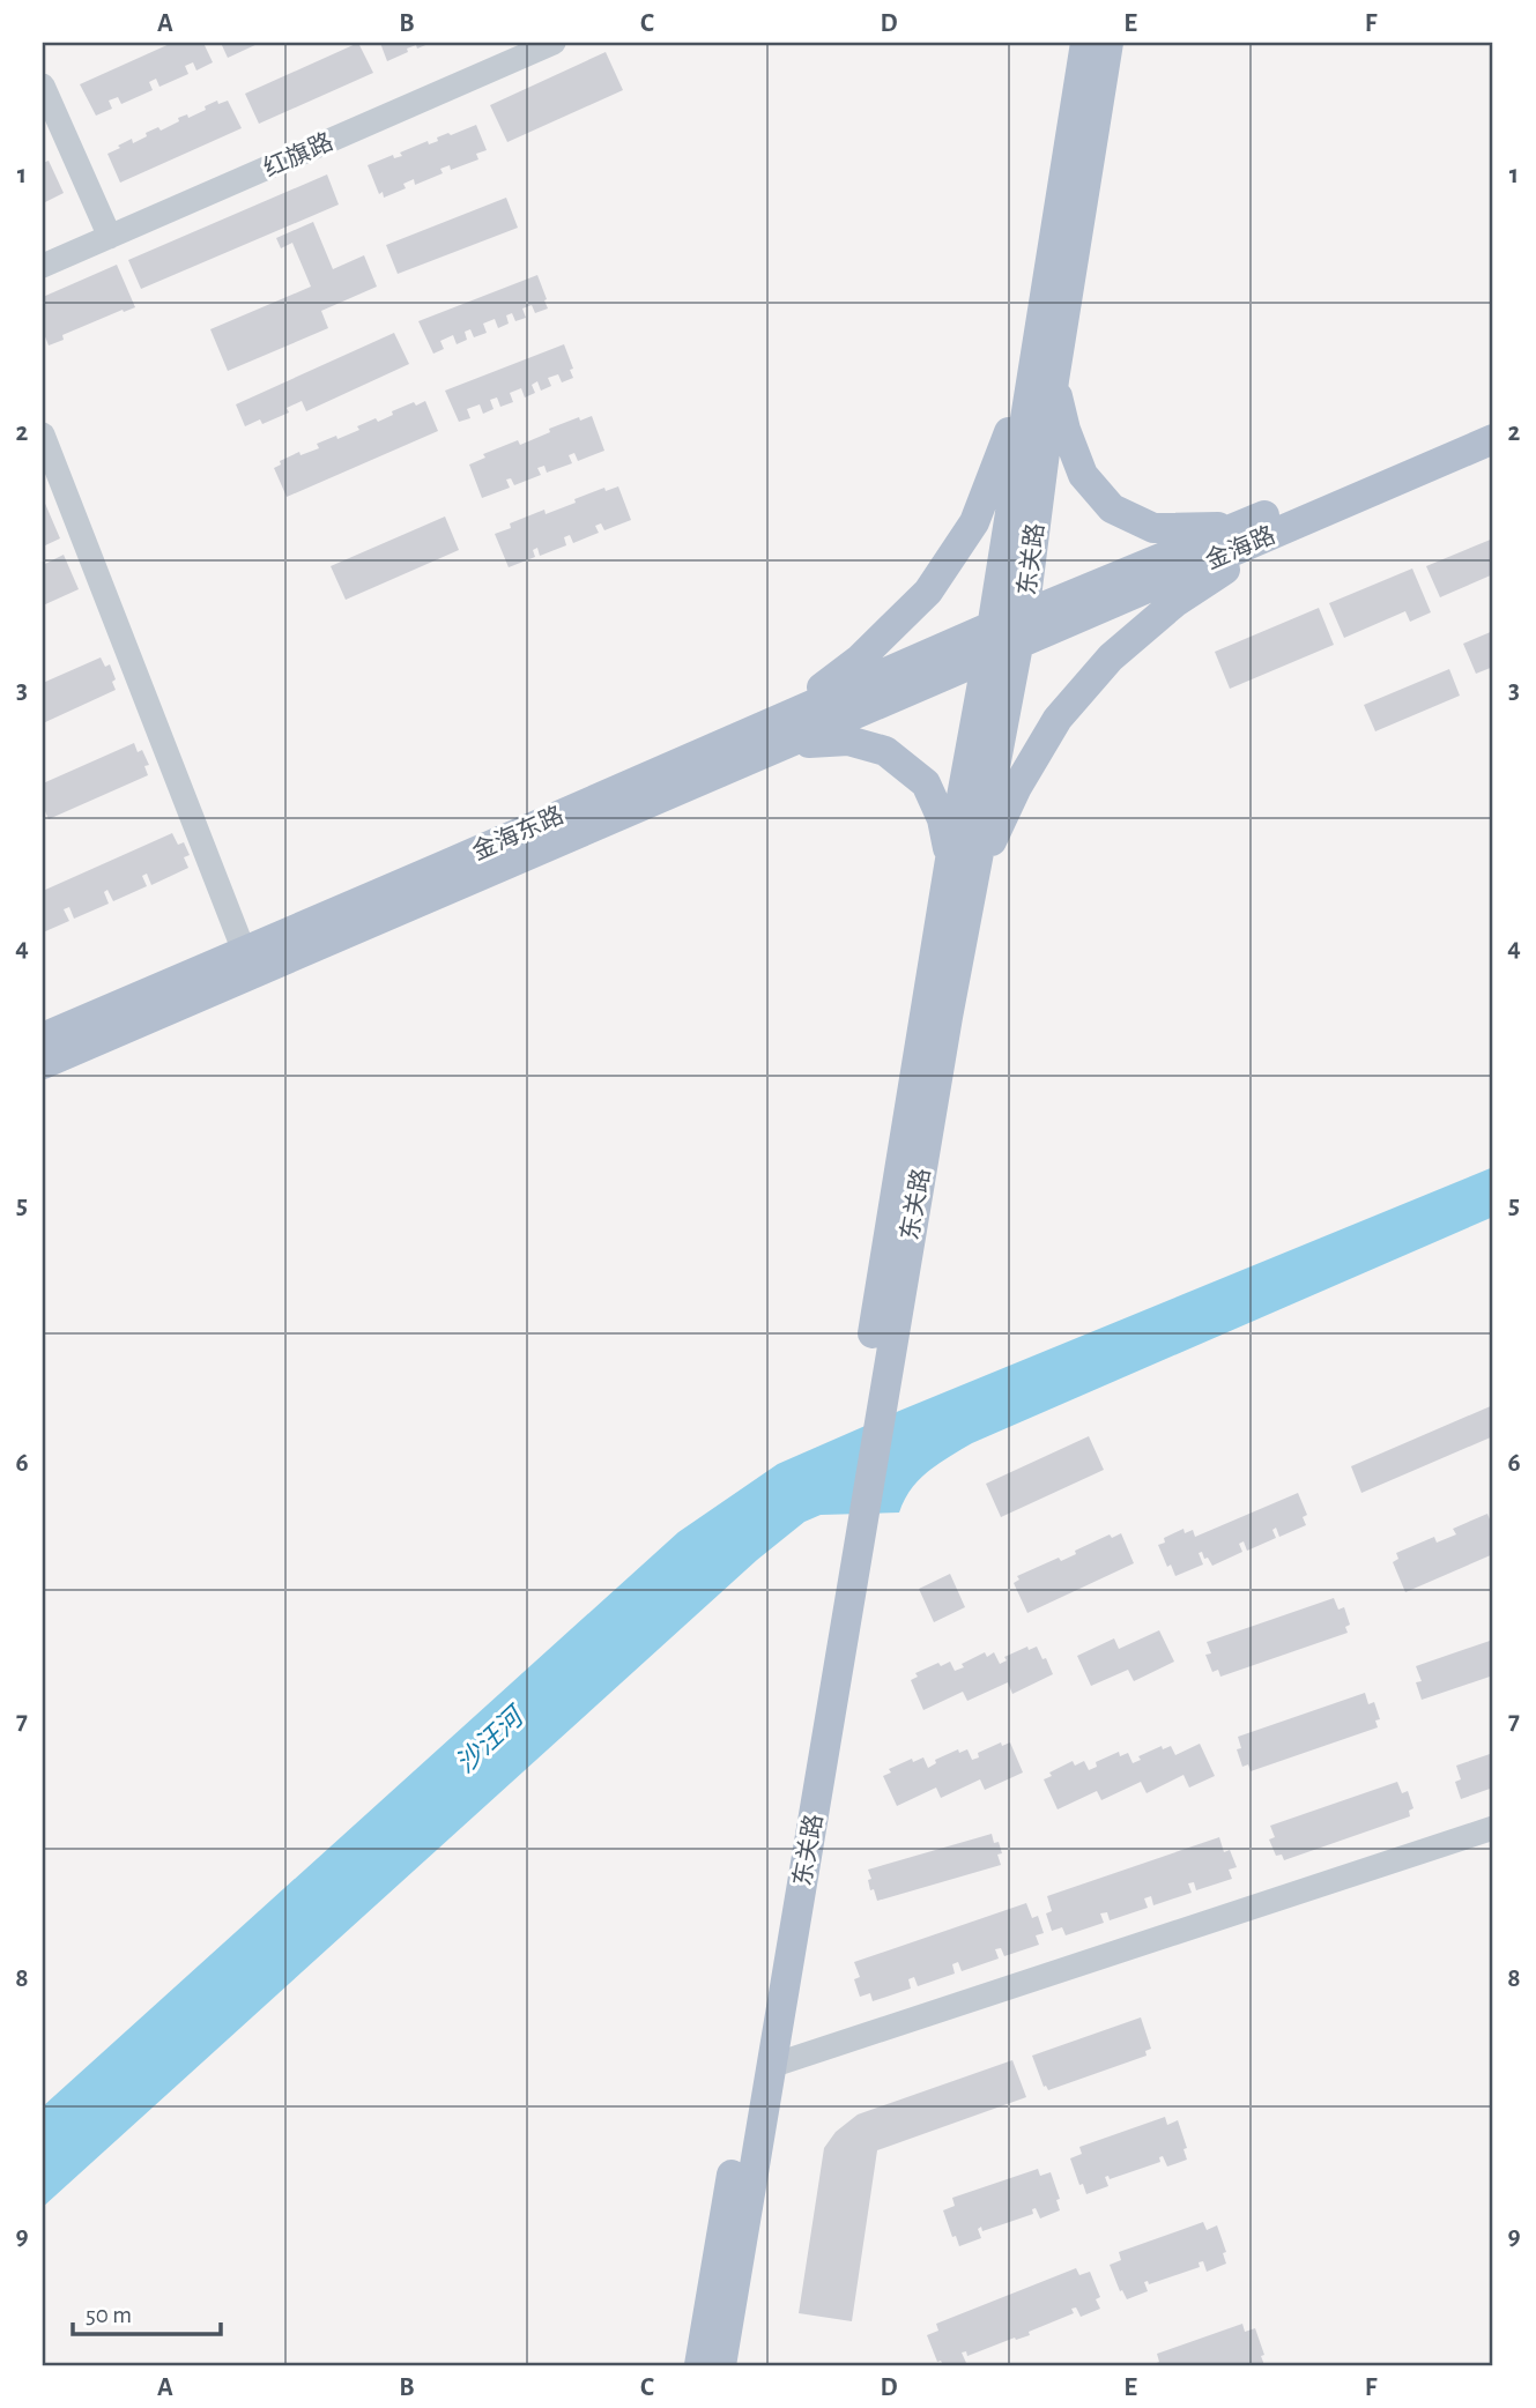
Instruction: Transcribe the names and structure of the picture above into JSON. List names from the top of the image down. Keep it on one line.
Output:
{"streets":{"main road":["金海路","东关路","金海东路"],"street":["红旗路"]},"crossings":[["金海路","东关路"],["金海路","金海东路"],["东关路","金海东路"]],"water":["沙汪河"],"scale_bar":"50 m","grid":{"columns":["A","B","C","D","E","F"],"rows":["1","2","3","4","5","6","7","8","9"]}}
